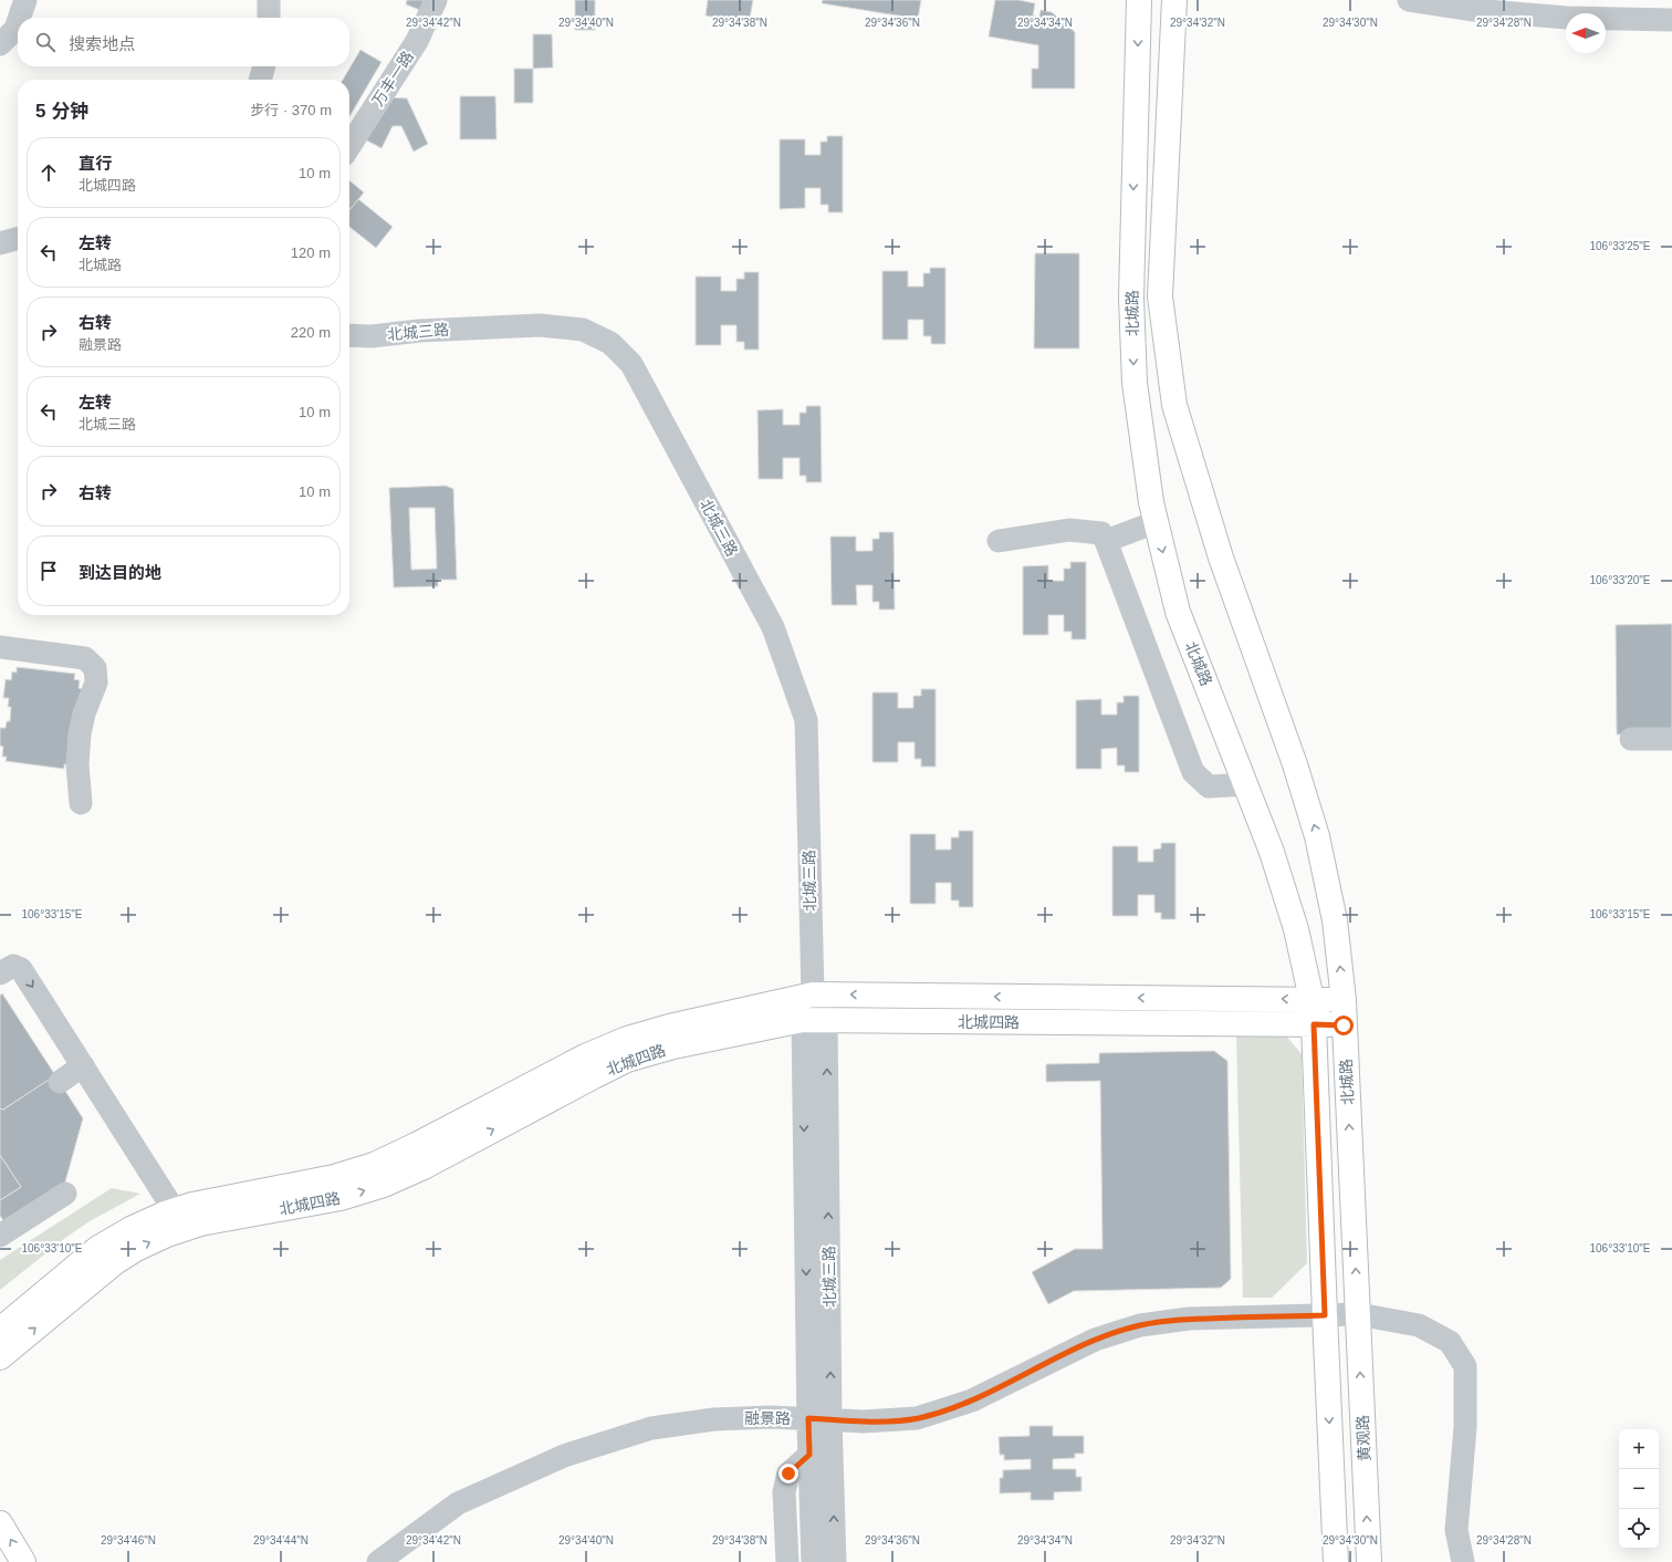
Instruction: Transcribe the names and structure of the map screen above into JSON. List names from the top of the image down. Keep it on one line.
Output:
{"streets":{"main road":["北城路","北城四路","黄观路"],"street":["万丰一路","北城三路","融景路"]},"crossings":[["北城路","北城四路"],["北城路","融景路"],["北城路","黄观路"],["北城三路","北城四路"],["北城三路","融景路"],["融景路","黄观路"]],"north":"left","page":{"search":"搜索地点","heading":["5 分钟","步行 · 370 m"],"list":[["直行","北城四路","10 m"],["左转","北城路","120 m"],["右转","融景路","220 m"],["左转","北城三路","10 m"],["右转","10 m"],"到达目的地"],"map_buttons":["+","−"]},"coordinates":["29°34'42\"N","29°34'40\"N","29°34'38\"N","29°34'36\"N","29°34'34\"N","29°34'32\"N","29°34'30\"N","29°34'28\"N","106°33'25\"E","106°33'20\"E","106°33'15\"E","106°33'10\"E","29°34'46\"N","29°34'44\"N"]}
